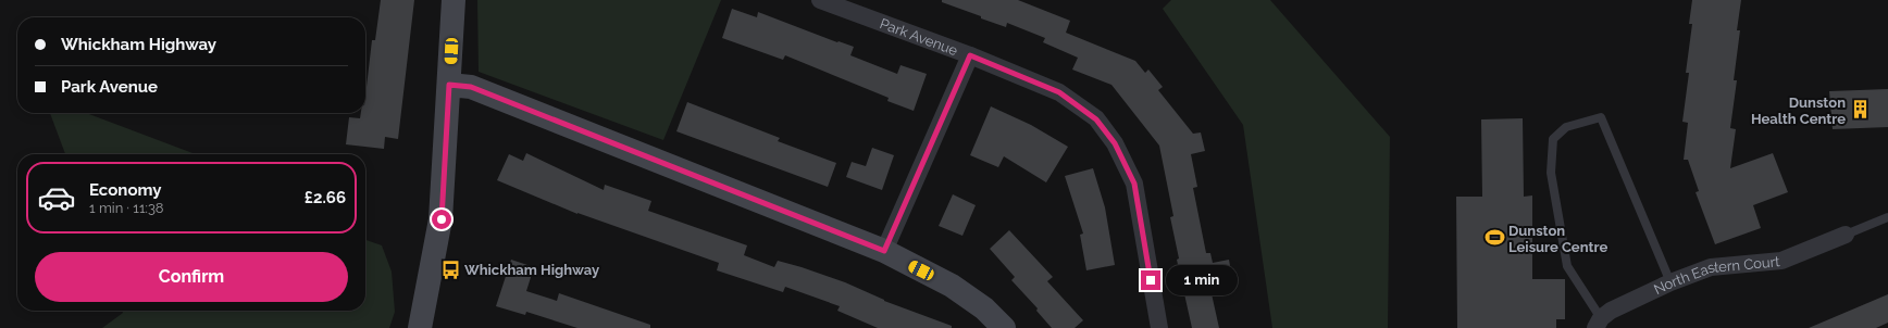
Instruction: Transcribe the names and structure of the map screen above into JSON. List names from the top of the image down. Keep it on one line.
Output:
{"streets":{"street":["Park Avenue","North Eastern Court"]},"places":{"building":["Dunston Health Centre"],"sports":["Dunston Leisure Centre"],"bus stop":["Whickham Highway"]},"page":{"banner":["Whickham Highway","Park Avenue"],"list":[{"name":"Economy","note":"1 min · 11:38","value":"£2.66"}],"buttons":"Confirm","bubble":"1 min"}}
